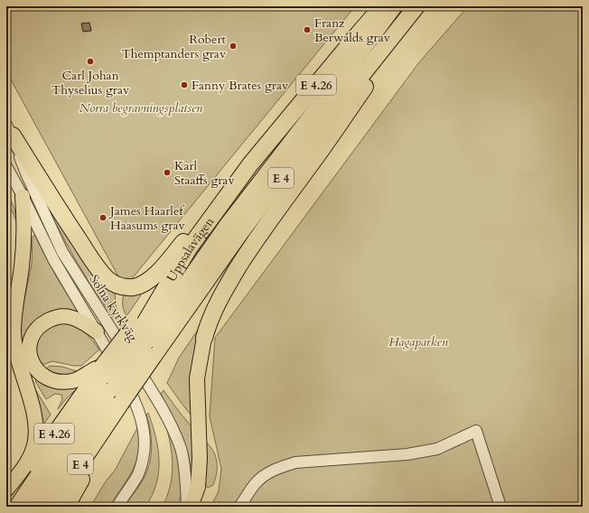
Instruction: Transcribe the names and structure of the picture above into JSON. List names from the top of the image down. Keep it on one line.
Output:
{"streets":{"highway":["E 4.26","E 4","Uppsalavägen"],"street":["Solna kyrkväg"]},"crossings":[["E 4.26","E 4"],["E 4","Uppsalavägen"]],"parks":["Norra begravningsplatsen","Hagaparken"],"places":["Franz Berwalds grav","Robert Themptanders grav","Carl Johan Thyselius grav","Fanny Brates grav","Karl Staaffs grav","James Haarlef Haasums grav"]}
